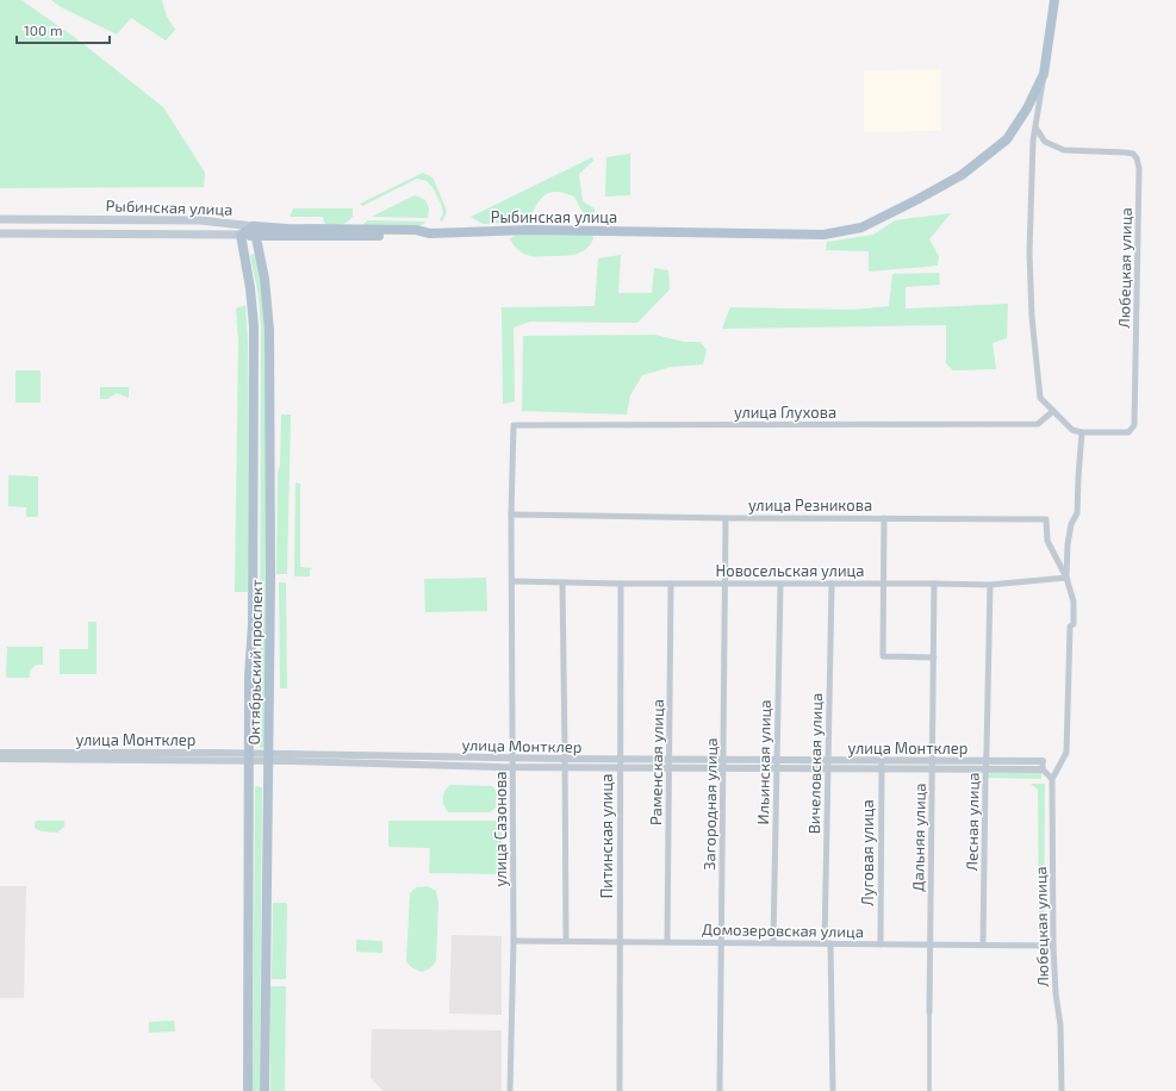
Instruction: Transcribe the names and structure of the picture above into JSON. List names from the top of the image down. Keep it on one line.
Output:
{"streets":{"main road":["Рыбинская улица","Октябрьский проспект"],"street":["Любецкая улица","улица Глухова","улица Резникова","Новосельская улица","улица Монтклер","Раменская улица","Ильинская улица","Вичеловская улица","Загородная улица","Лесная улица","улица Сазонова","Питинская улица","Дальняя улица","Луговая улица","Домозеровская улица"]},"crossings":[["Рыбинская улица","Октябрьский проспект"],["Любецкая улица","улица Глухова"],["Любецкая улица","улица Резникова"],["Любецкая улица","Новосельская улица"],["Любецкая улица","Домозеровская улица"],["улица Глухова","улица Сазонова"],["улица Резникова","Новосельская улица"],["улица Резникова","Загородная улица"],["улица Резникова","улица Сазонова"],["Новосельская улица","Раменская улица"],["Новосельская улица","Ильинская улица"],["Новосельская улица","Вичеловская улица"],["Новосельская улица","Загородная улица"],["Новосельская улица","Лесная улица"],["Новосельская улица","улица Сазонова"],["Новосельская улица","Питинская улица"],["Новосельская улица","Дальняя улица"],["Октябрьский проспект","улица Монтклер"],["улица Монтклер","Раменская улица"],["улица Монтклер","Ильинская улица"],["улица Монтклер","Вичеловская улица"],["улица Монтклер","Загородная улица"],["улица Монтклер","Лесная улица"],["улица Монтклер","улица Сазонова"],["улица Монтклер","Питинская улица"],["улица Монтклер","Дальняя улица"],["улица Монтклер","Луговая улица"],["Раменская улица","Домозеровская улица"],["Ильинская улица","Домозеровская улица"],["Вичеловская улица","Домозеровская улица"],["Загородная улица","Домозеровская улица"],["Лесная улица","Домозеровская улица"],["улица Сазонова","Домозеровская улица"],["Питинская улица","Домозеровская улица"],["Дальняя улица","Домозеровская улица"],["Луговая улица","Домозеровская улица"]],"scale_bar":"100 m"}
